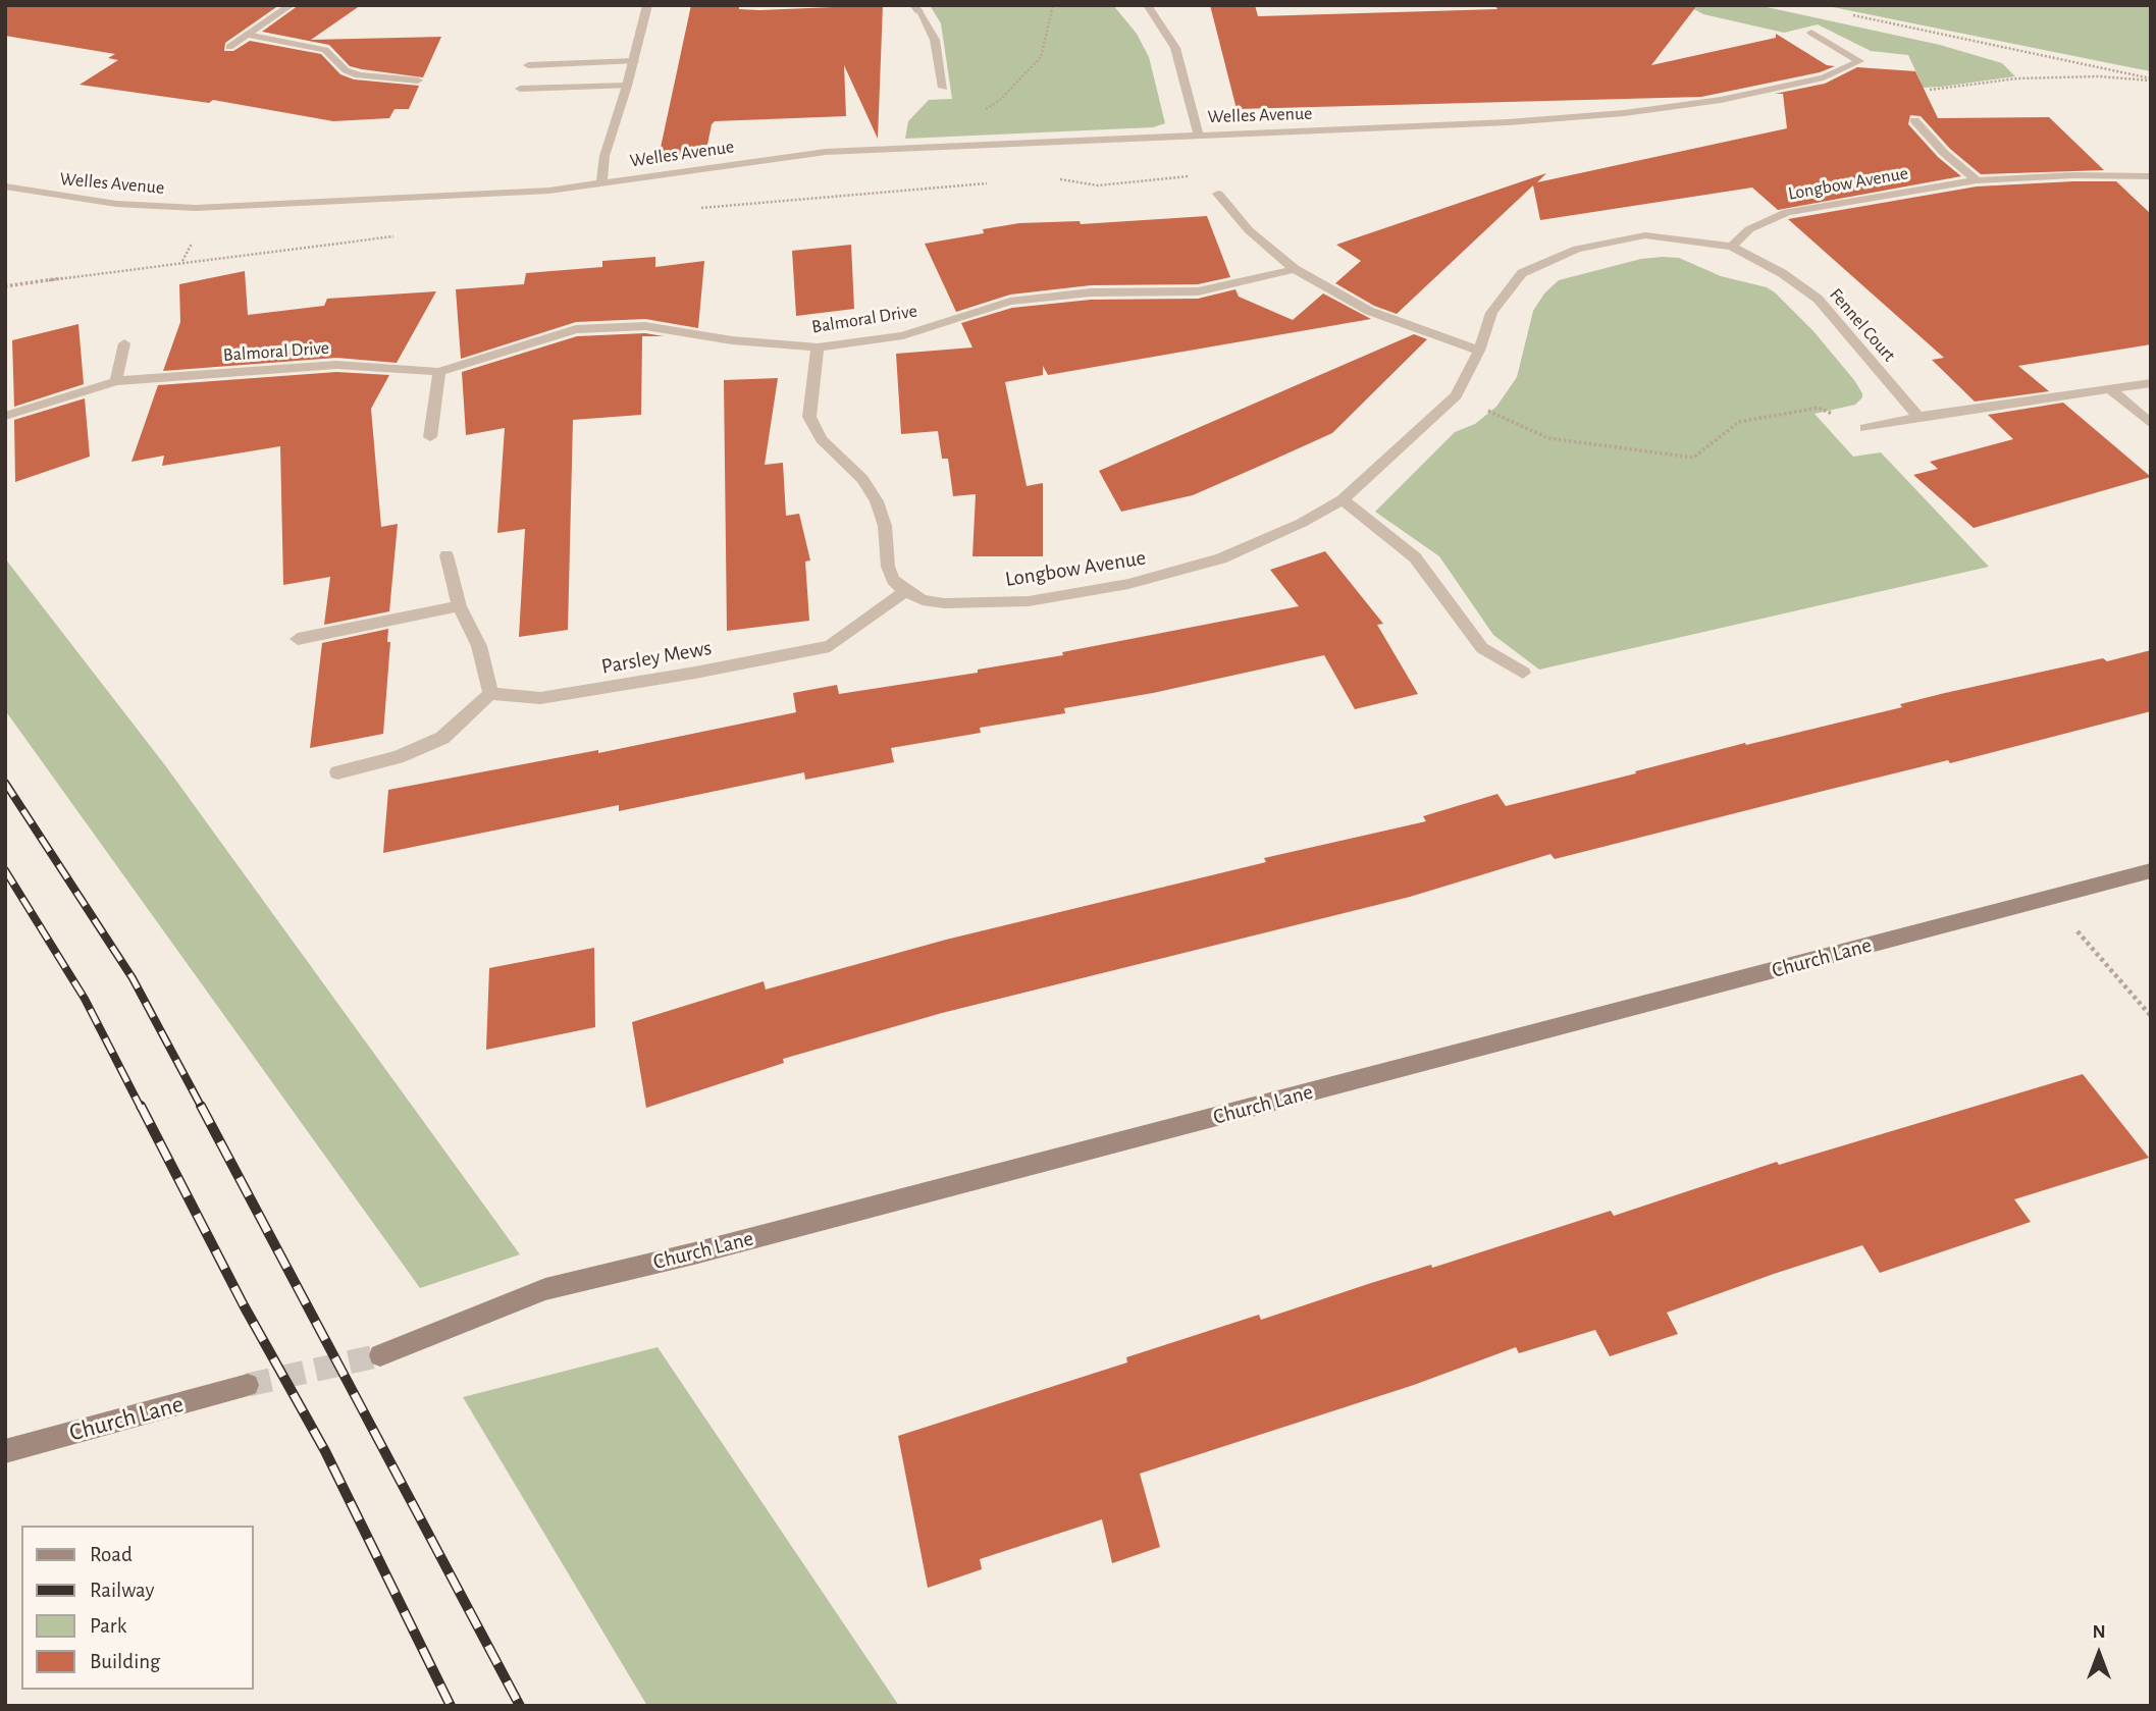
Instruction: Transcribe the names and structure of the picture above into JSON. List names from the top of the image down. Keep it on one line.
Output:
{"streets":{"street":["Welles Avenue","Longbow Avenue","Balmoral Drive","Fennel Court","Parsley Mews","Church Lane"]},"crossings":[["Longbow Avenue","Fennel Court"],["Longbow Avenue","Parsley Mews"]],"legend":["Road","Railway","Park","Building"],"north":"top"}
